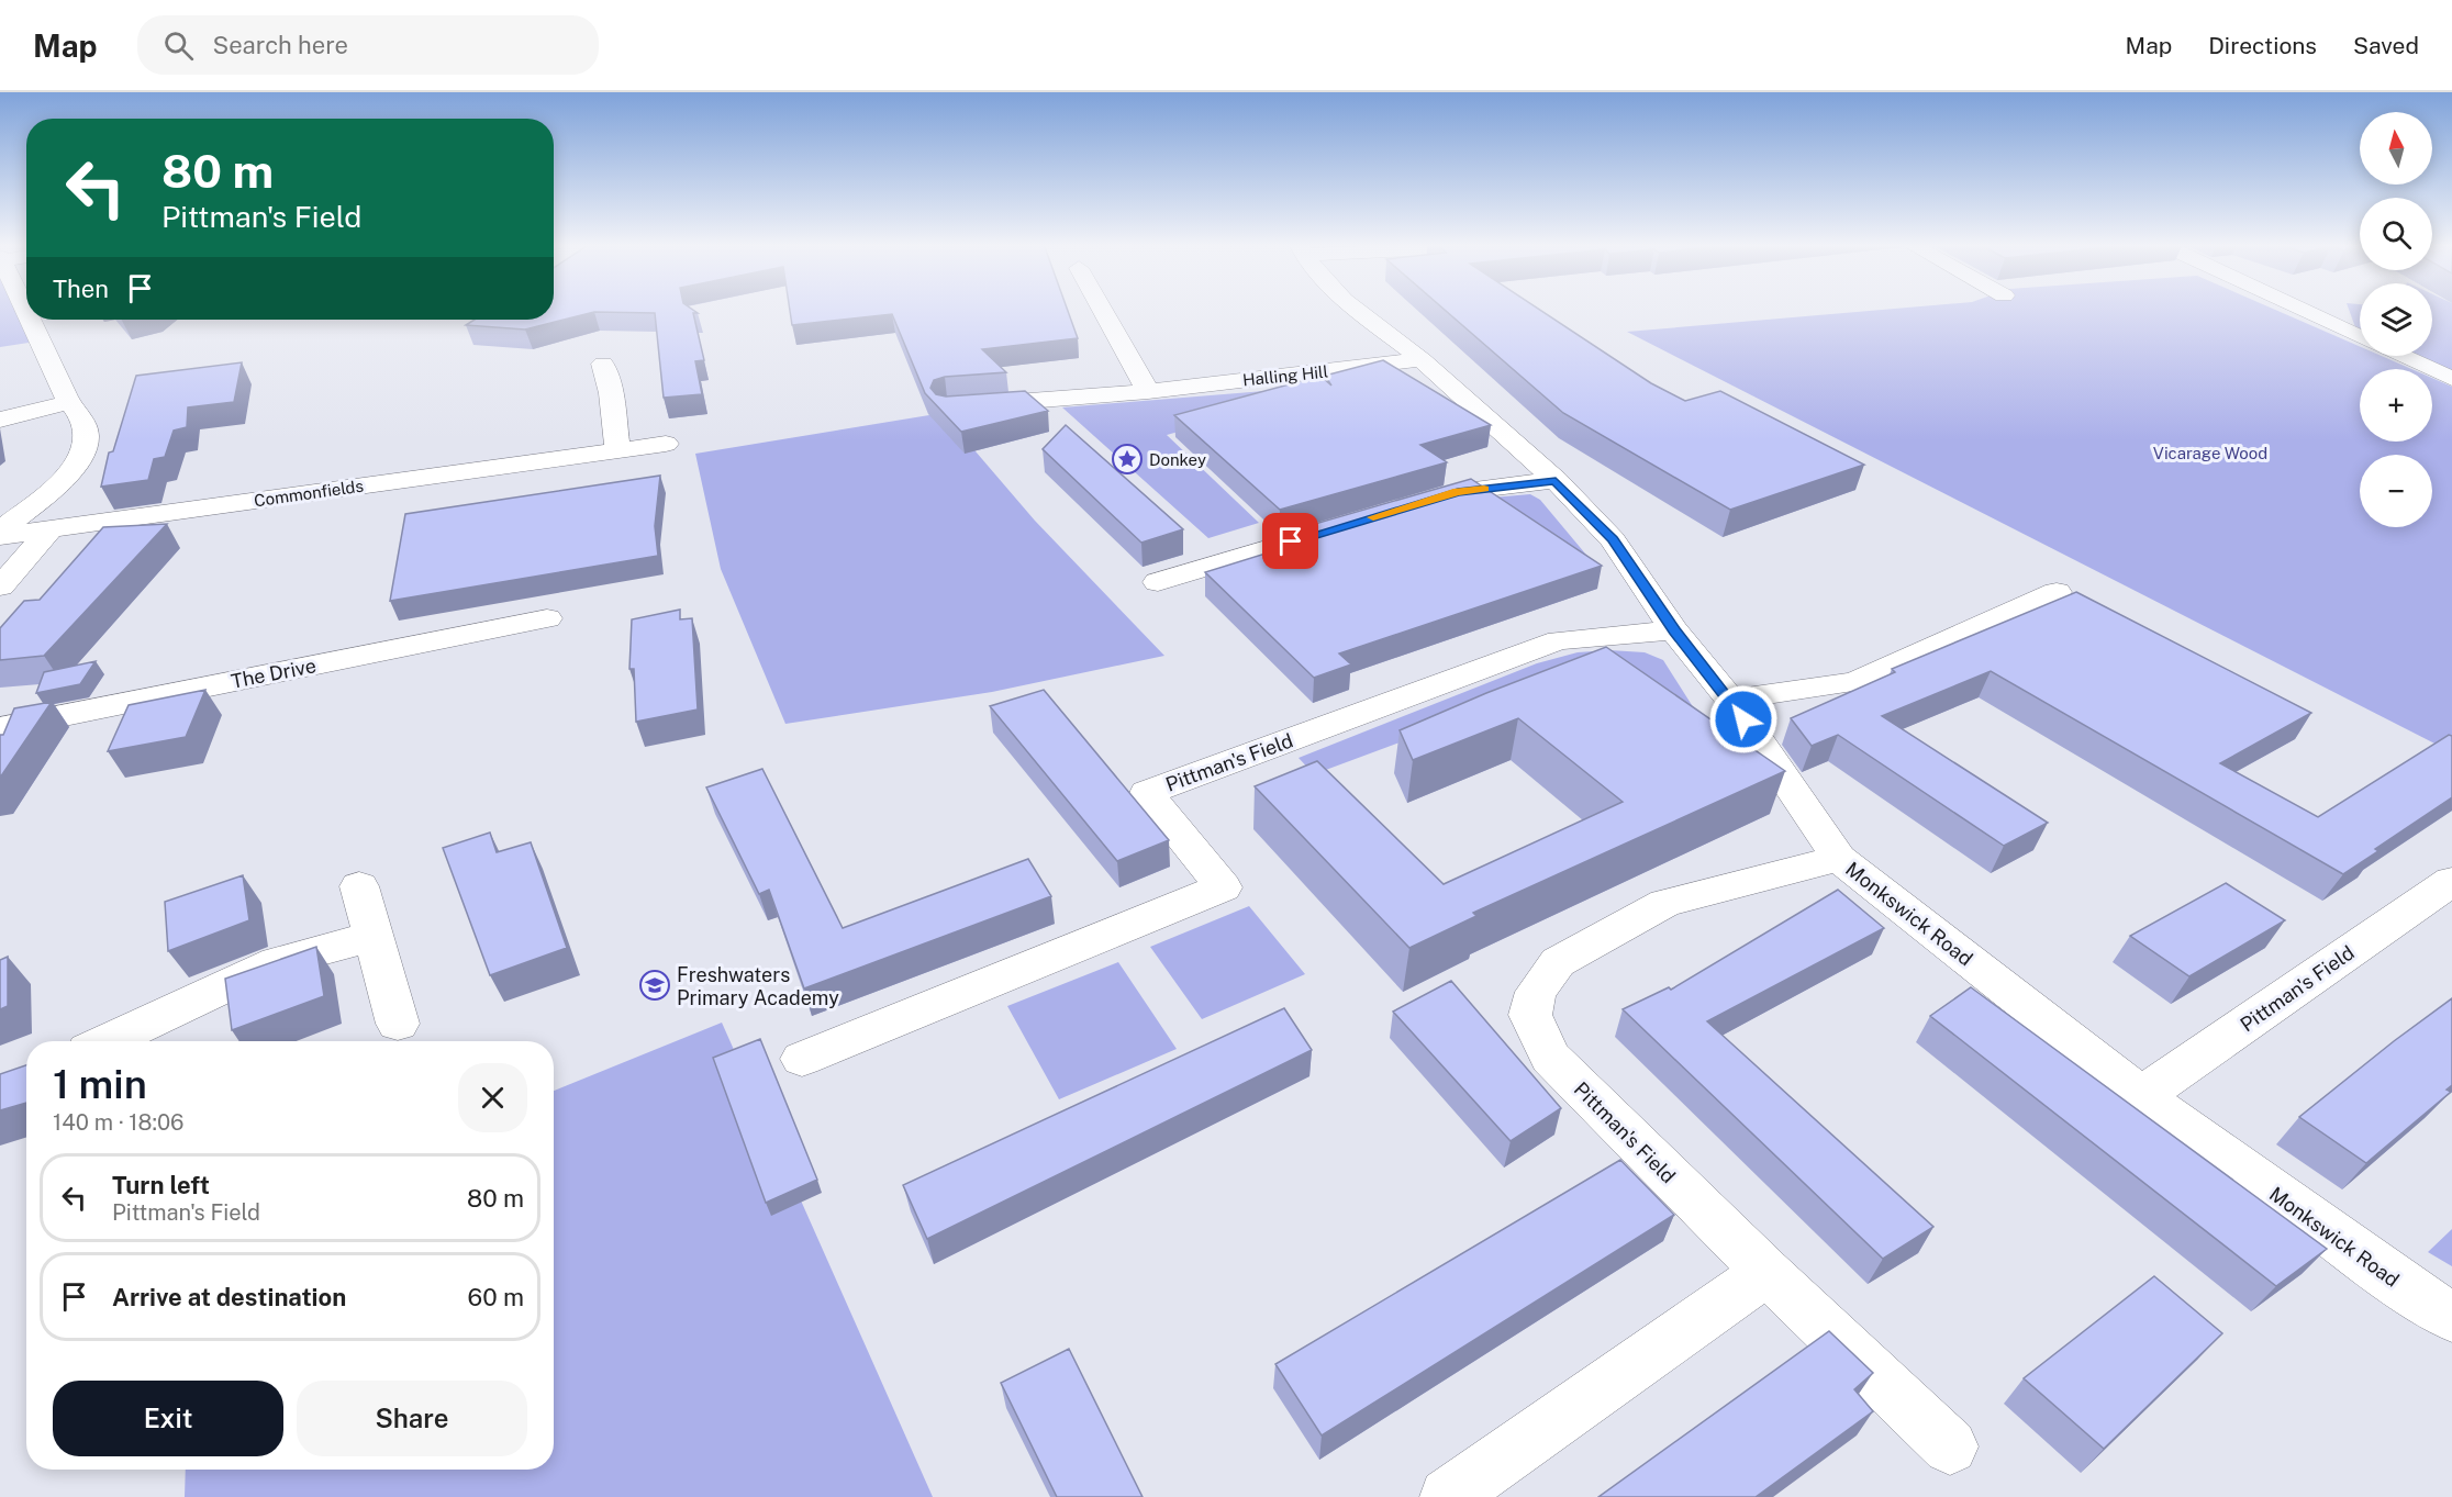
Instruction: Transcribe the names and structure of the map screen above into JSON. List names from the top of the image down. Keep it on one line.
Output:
{"streets":{"street":["Halling Hill","Commonfields","The Drive","Pittman's Field","Monkswick Road"]},"crossings":[["Halling Hill","Monkswick Road"],["Pittman's Field","Monkswick Road"]],"parks":["Vicarage Wood"],"places":{"place":["Donkey"],"school or university":["Freshwaters Primary Academy"]},"north":"top","page":{"header":"Map","search":"Search here","nav":["Map","Directions","Saved"],"map_buttons":["+","−"],"turn":["80 m","Pittman's Field"],"then":"Then","heading":["1 min","140 m · 18:06"],"list":[{"name":"Turn left","note":"Pittman's Field","value":"80 m"},{"name":"Arrive at destination","value":"60 m"}],"buttons":["Exit","Share"]}}
